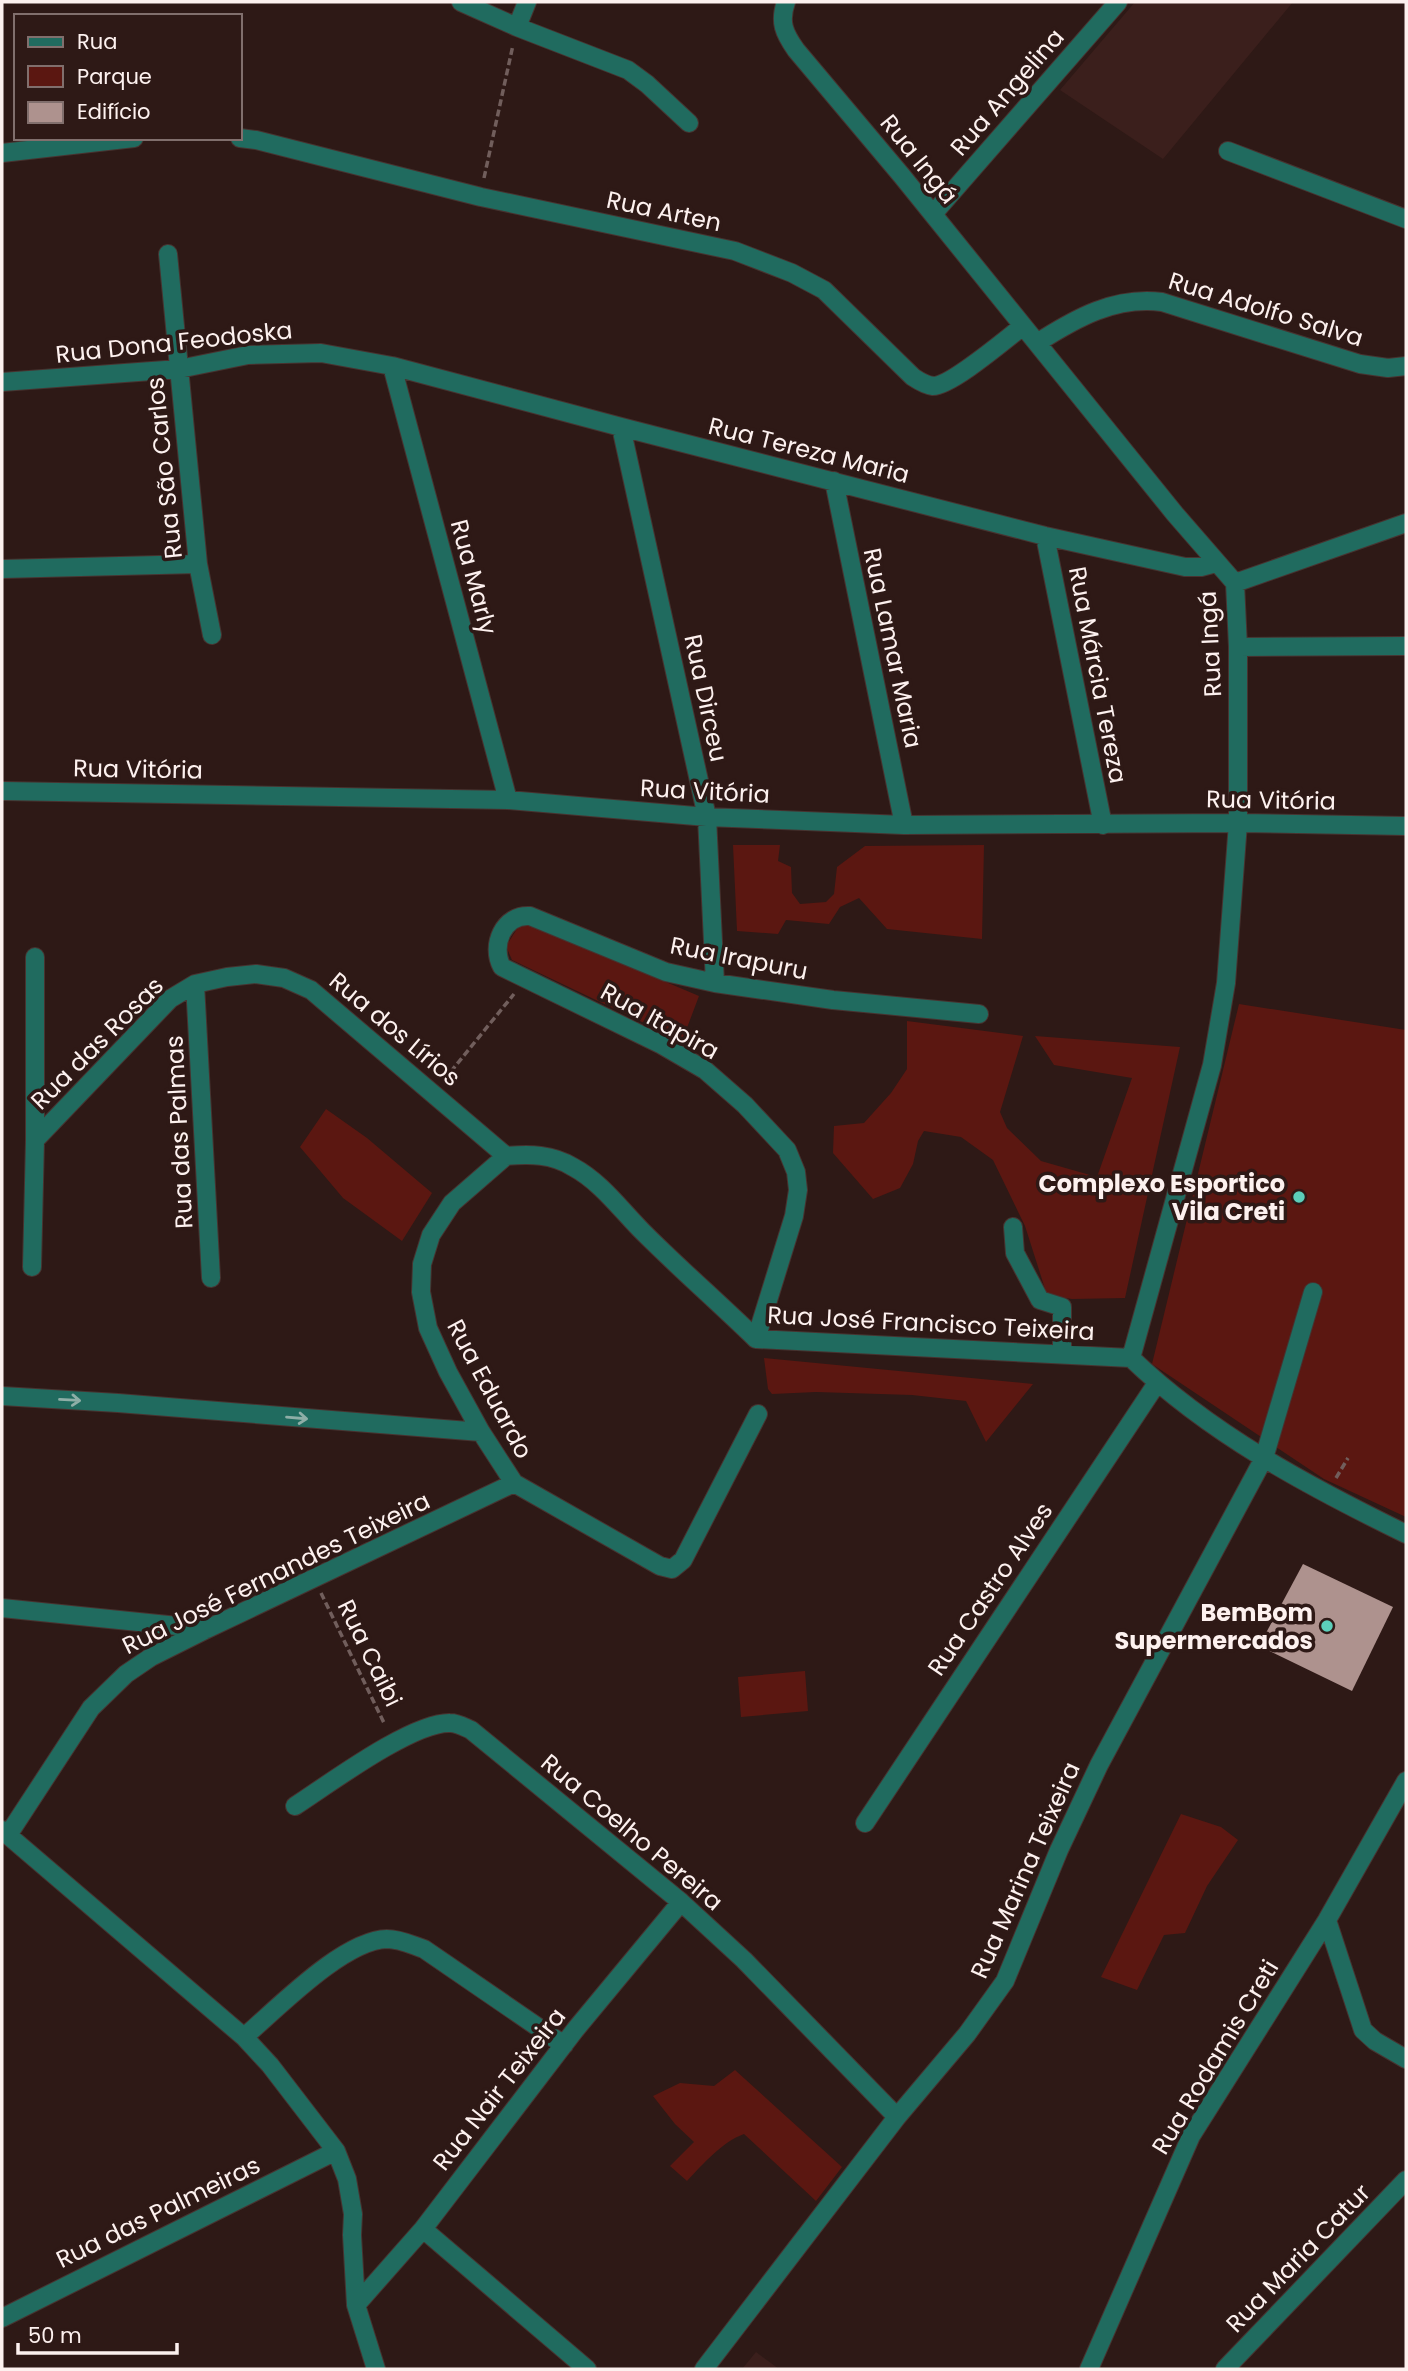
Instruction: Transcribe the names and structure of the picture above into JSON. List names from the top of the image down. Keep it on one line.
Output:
{"streets":{"street":["Rua Angelina","Rua Ingá","Rua Arten","Rua Adolfo Salva","Rua Dona Feodoska","Rua Tereza Maria","Rua São Carlos","Rua Marly","Rua Lamar Maria","Rua Márcia Tereza","Rua Dirceu","Rua Vitória","Rua Irapuru","Rua Itapira","Rua dos Lírios","Rua das Rosas","Rua das Palmas","Rua José Francisco Teixeira","Rua Eduardo","Rua José Fernandes Teixeira","Rua Castro Alves","Rua Coelho Pereira","Rua Marina Teixeira","Rua Rodamis Creti","Rua Nair Teixeira","Rua das Palmeiras","Rua Maria Catur"],"path":["Rua Caibi"]},"crossings":[["Rua Angelina","Rua Ingá"],["Rua Ingá","Rua Arten"],["Rua Ingá","Rua Adolfo Salva"],["Rua Ingá","Rua Tereza Maria"],["Rua Ingá","Rua Vitória"],["Rua Ingá","Rua José Francisco Teixeira"],["Rua Dona Feodoska","Rua Tereza Maria"],["Rua Dona Feodoska","Rua São Carlos"],["Rua Dona Feodoska","Rua Marly"],["Rua Tereza Maria","Rua Marly"],["Rua Tereza Maria","Rua Lamar Maria"],["Rua Tereza Maria","Rua Márcia Tereza"],["Rua Tereza Maria","Rua Dirceu"],["Rua Marly","Rua Vitória"],["Rua Lamar Maria","Rua Vitória"],["Rua Márcia Tereza","Rua Vitória"],["Rua Dirceu","Rua Vitória"],["Rua Dirceu","Rua Irapuru"],["Rua Irapuru","Rua Itapira"],["Rua Itapira","Rua José Francisco Teixeira"],["Rua dos Lírios","Rua das Rosas"],["Rua dos Lírios","Rua das Palmas"],["Rua dos Lírios","Rua José Francisco Teixeira"],["Rua dos Lírios","Rua Eduardo"],["Rua das Rosas","Rua das Palmas"],["Rua José Francisco Teixeira","Rua Eduardo"],["Rua Eduardo","Rua José Fernandes Teixeira"],["Rua José Fernandes Teixeira","Rua Caibi"],["Rua Caibi","Rua Coelho Pereira"],["Rua Coelho Pereira","Rua Marina Teixeira"],["Rua Coelho Pereira","Rua Nair Teixeira"]],"places":["Complexo Esportico Vila Creti","BemBom Supermercados"],"legend":["Rua","Parque","Edifício"],"scale_bar":"50 m"}
